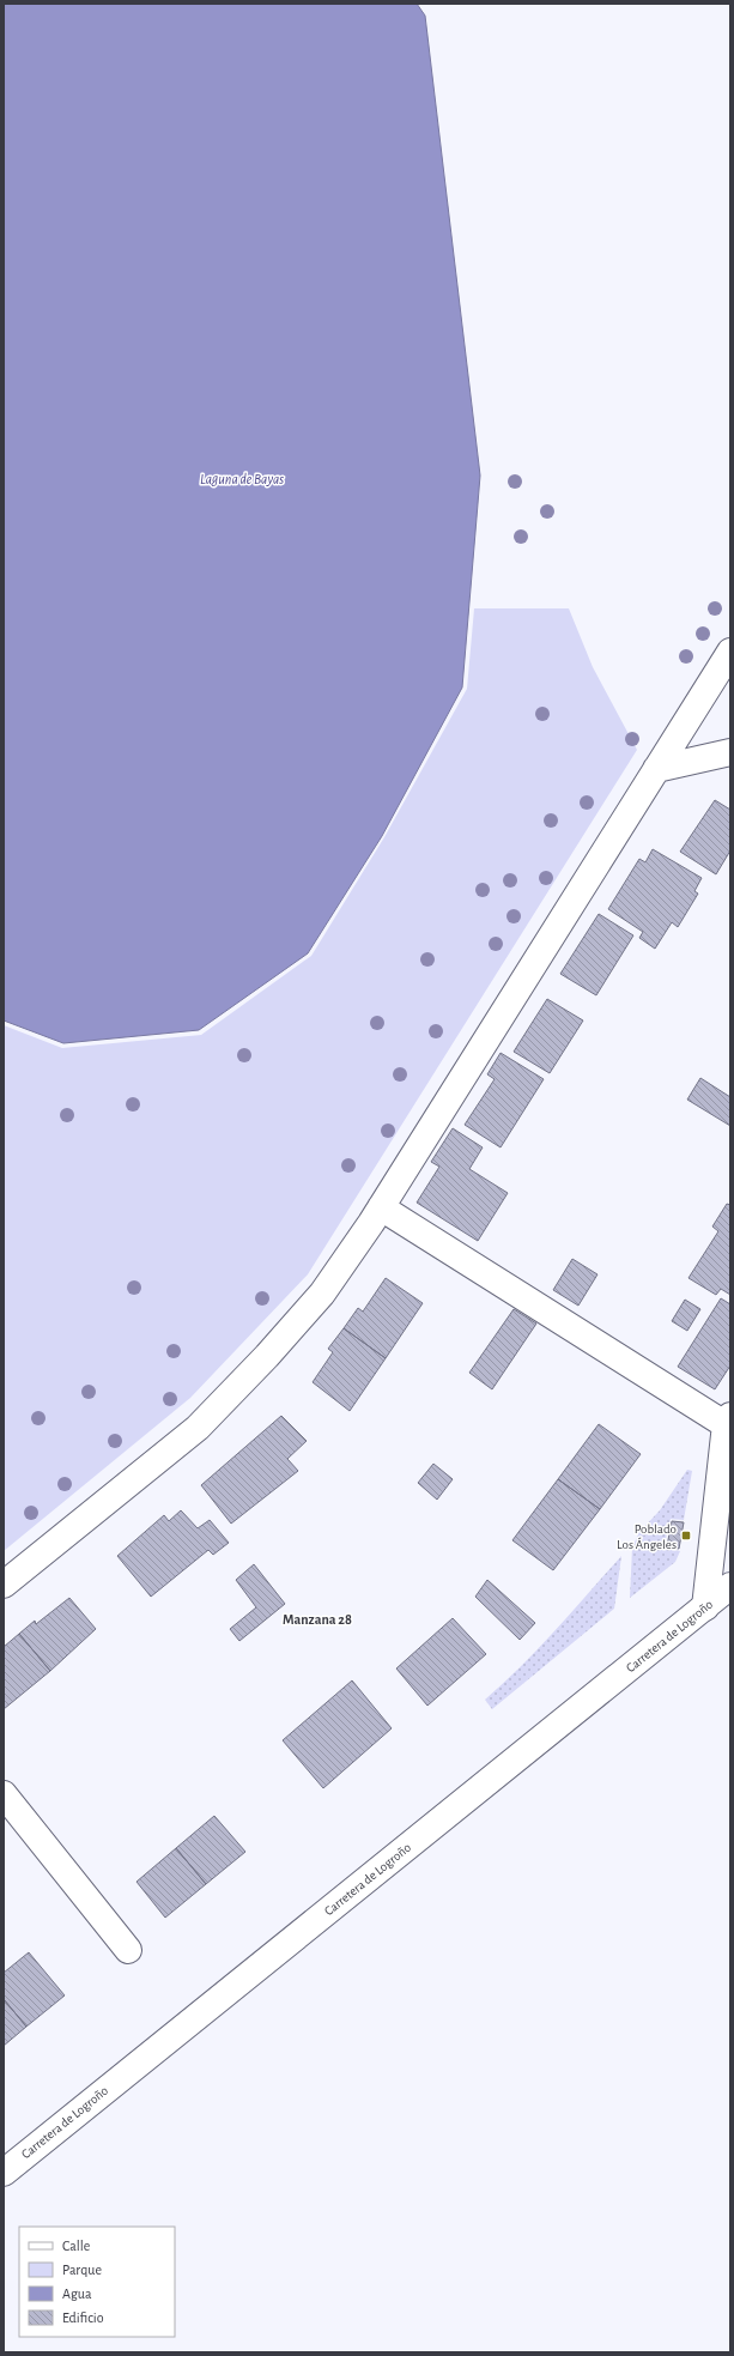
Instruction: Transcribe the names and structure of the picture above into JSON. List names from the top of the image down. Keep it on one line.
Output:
{"streets":{"street":["Carretera de Logroño"]},"districts":["Manzana 28"],"water":["Laguna de Bayas"],"places":{"transit":["Poblado Los Ángeles"]},"legend":["Calle","Parque","Agua","Edificio"]}
